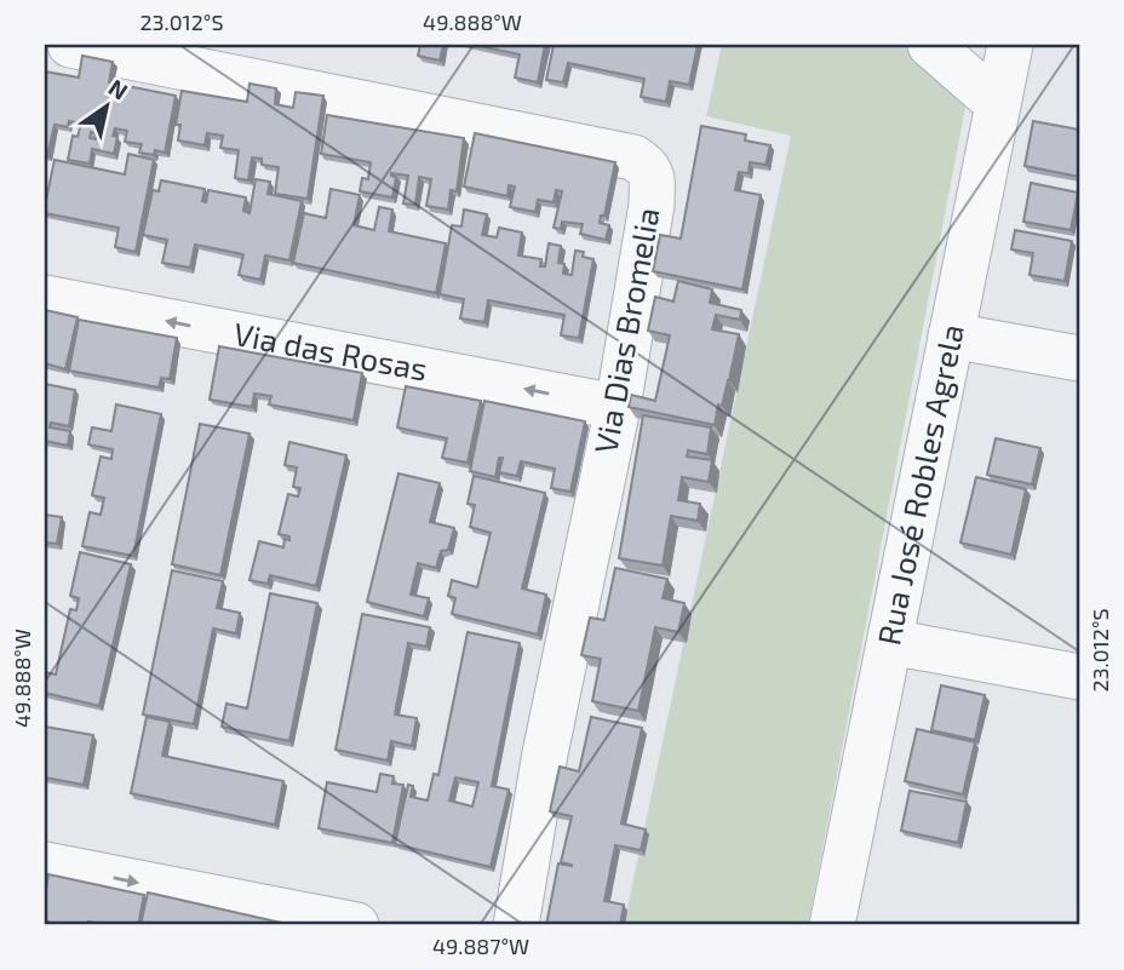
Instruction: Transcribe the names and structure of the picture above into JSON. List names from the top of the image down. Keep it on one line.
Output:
{"streets":{"street":["Via Dias Bromelia","Via das Rosas","Rua José Robles Agrela"]},"crossings":[["Via Dias Bromelia","Via das Rosas"]],"one_way":["Via das Rosas"],"north":"top right","coordinates":["23.012°S","49.888°W","49.887°W"]}
